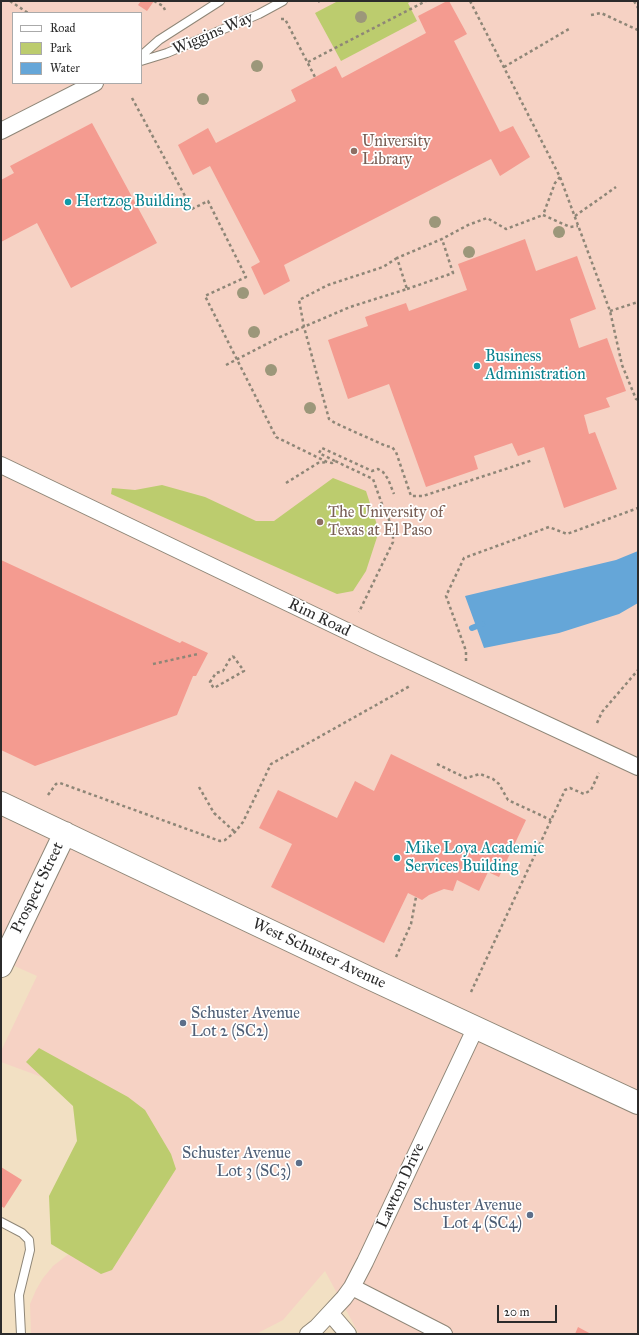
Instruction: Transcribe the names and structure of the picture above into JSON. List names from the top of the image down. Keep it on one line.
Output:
{"streets":{"main road":["Prospect Street","West Schuster Avenue"],"street":["Rim Road","Lawton Drive"],"lane":["Wiggins Way"]},"crossings":[["Prospect Street","West Schuster Avenue"],["West Schuster Avenue","Lawton Drive"]],"places":["University Library","Hertzog Building","Business Administration","The University of Texas at El Paso","Mike Loya Academic Services Building","Schuster Avenue Lot 2 (SC2)","Schuster Avenue Lot 3 (SC3)","Schuster Avenue Lot 4 (SC4)"],"legend":["Road","Park","Water"],"scale_bar":"20 m"}
